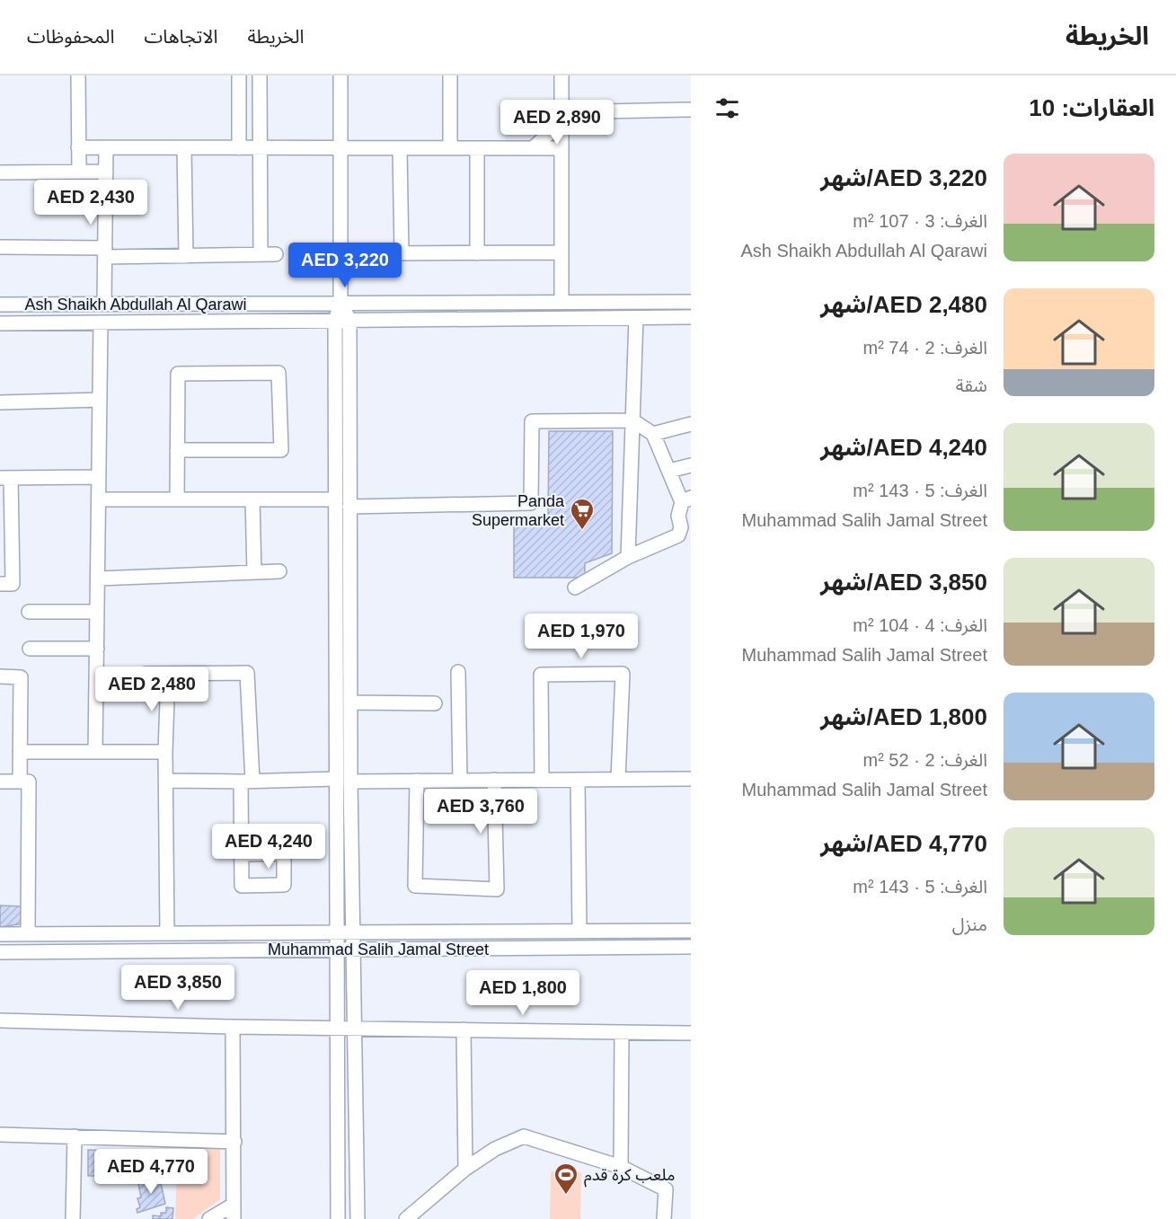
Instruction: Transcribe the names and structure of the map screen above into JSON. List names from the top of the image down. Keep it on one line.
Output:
{"streets":{"street":["Ash Shaikh Abdullah Al Qarawi","Muhammad Salih Jamal Street"]},"places":{"supermarket":["Panda Supermarket"],"sports":["ملعب كرة قدم"]},"page":{"header":"الخريطة","nav":["الخريطة","الاتجاهات","المحفوظات"],"heading":"العقارات: 10","price":["AED 2,890","AED 2,430","AED 3,220","AED 1,970","AED 2,480","AED 3,760","AED 4,240","AED 3,850","AED 1,800","AED 4,770"],"list":[{"name":"AED 3,220/شهر","note":"الغرف: 3 · 107 m² · Ash Shaikh Abdullah Al Qarawi"},{"name":"AED 2,480/شهر","note":"الغرف: 2 · 74 m² · شقة"},{"name":"AED 4,240/شهر","note":"الغرف: 5 · 143 m² · Muhammad Salih Jamal Street"},{"name":"AED 3,850/شهر","note":"الغرف: 4 · 104 m² · Muhammad Salih Jamal Street"},{"name":"AED 1,800/شهر","note":"الغرف: 2 · 52 m² · Muhammad Salih Jamal Street"},{"name":"AED 4,770/شهر","note":"الغرف: 5 · 143 m² · منزل"}]}}
